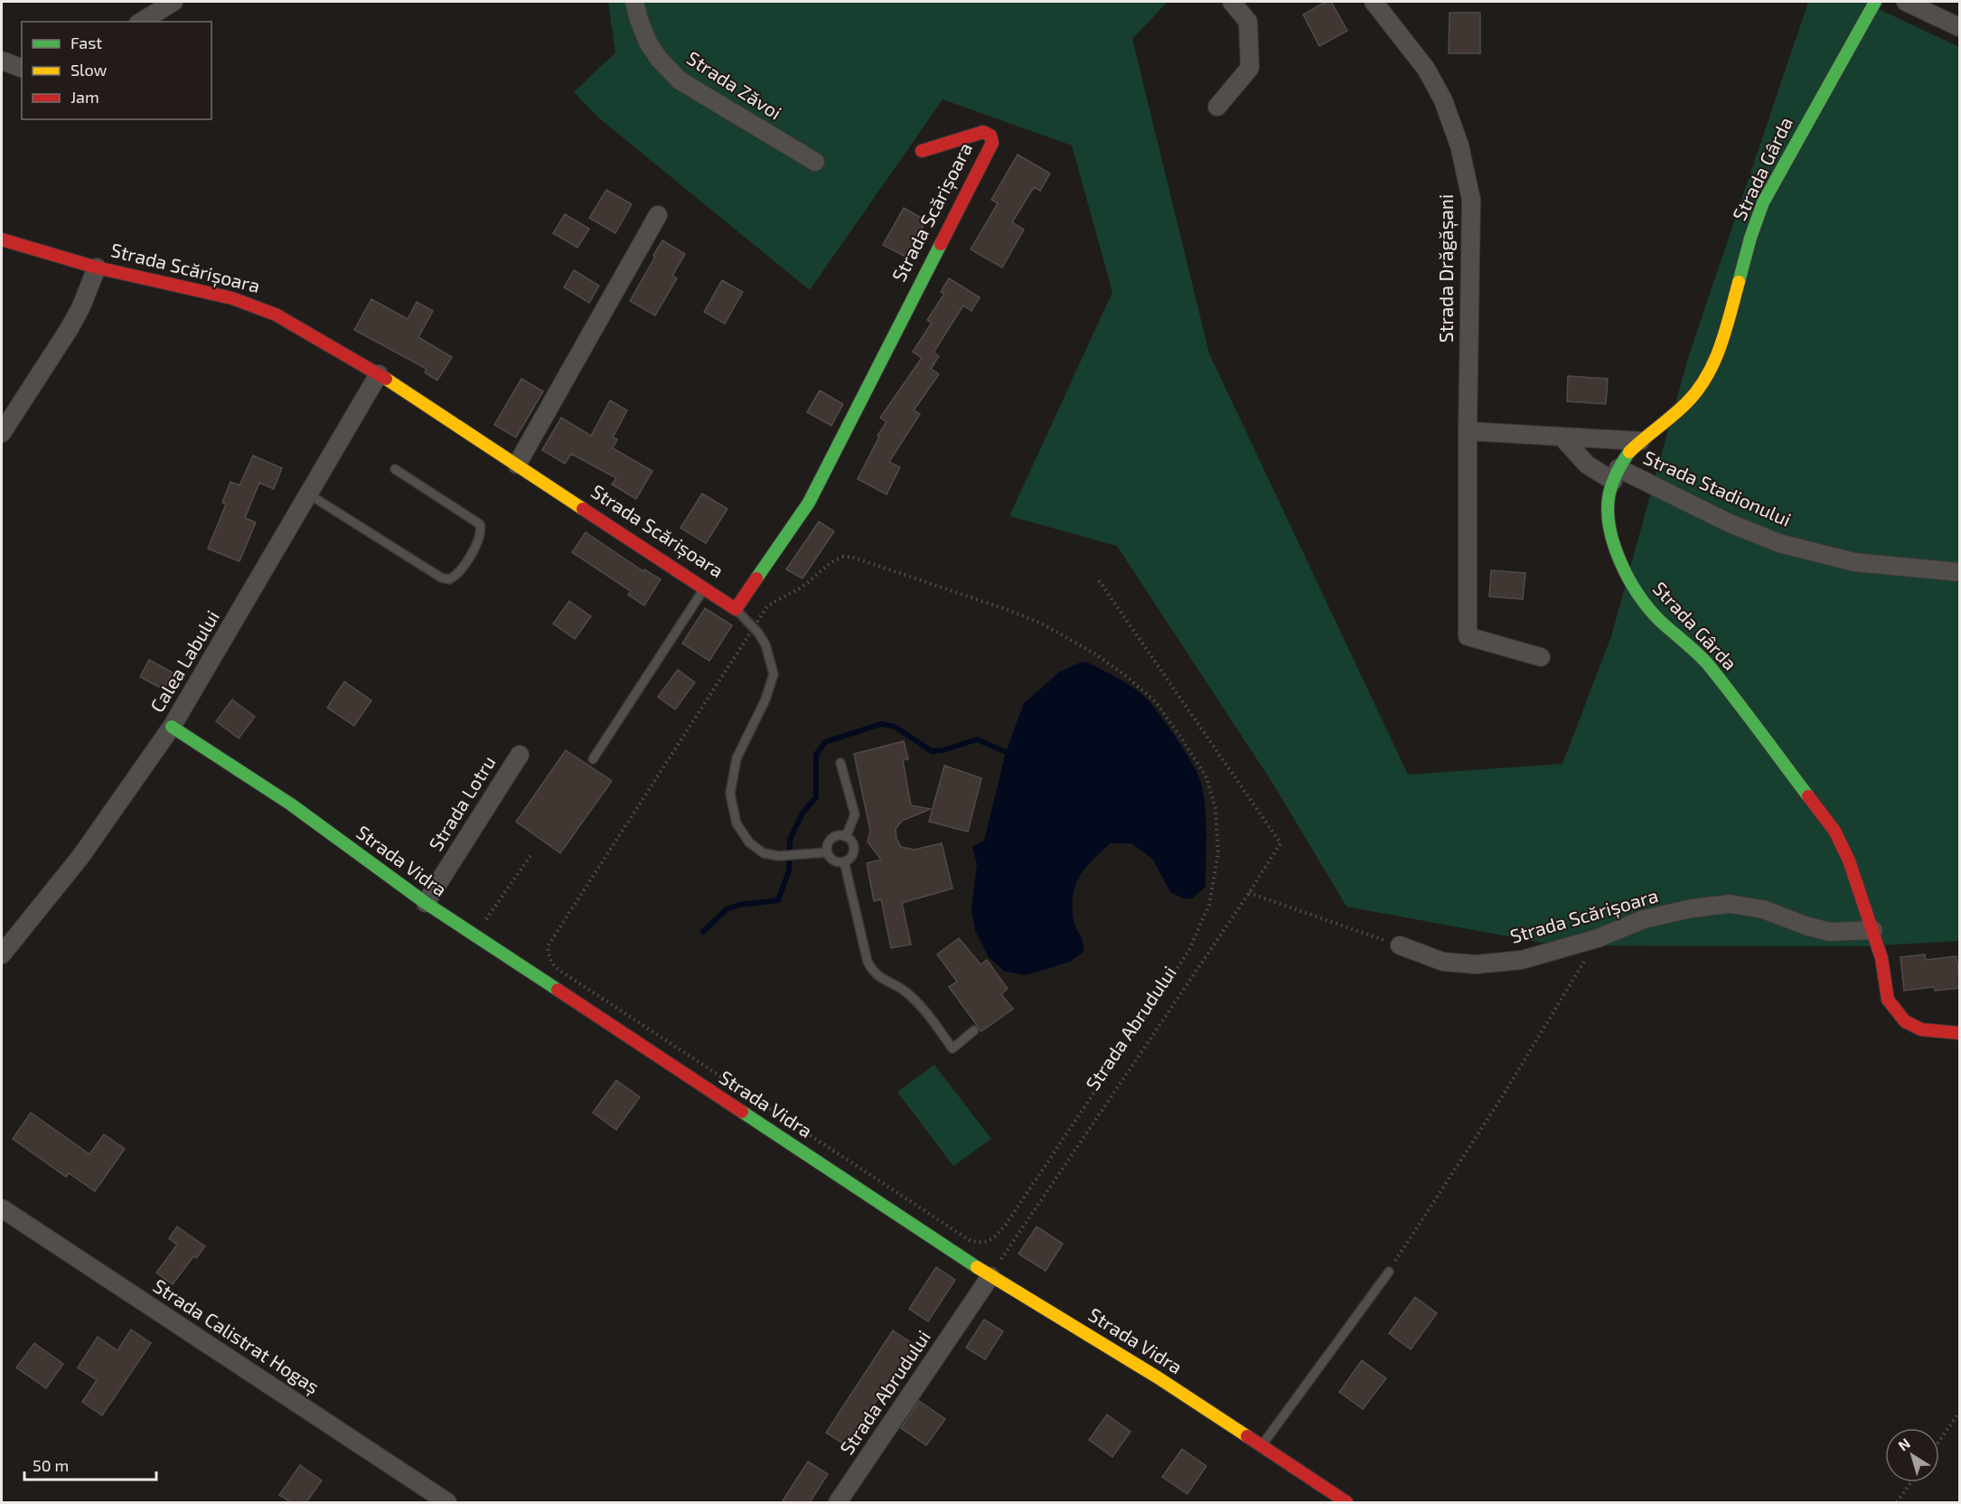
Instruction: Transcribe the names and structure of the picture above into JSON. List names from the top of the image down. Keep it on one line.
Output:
{"streets":{"street":["Strada Zăvoi","Strada Gârda","Strada Scărișoara","Strada Drăgășani","Strada Stadionului","Calea Labului","Strada Lotru","Strada Vidra","Strada Abrudului","Strada Calistrat Hogaș"]},"crossings":[["Strada Gârda","Strada Scărișoara"],["Strada Gârda","Strada Stadionului"],["Strada Scărișoara","Calea Labului"],["Calea Labului","Strada Vidra"],["Strada Lotru","Strada Vidra"],["Strada Vidra","Strada Abrudului"]],"legend":["Fast","Slow","Jam"],"scale_bar":"50 m","north":"top left"}
